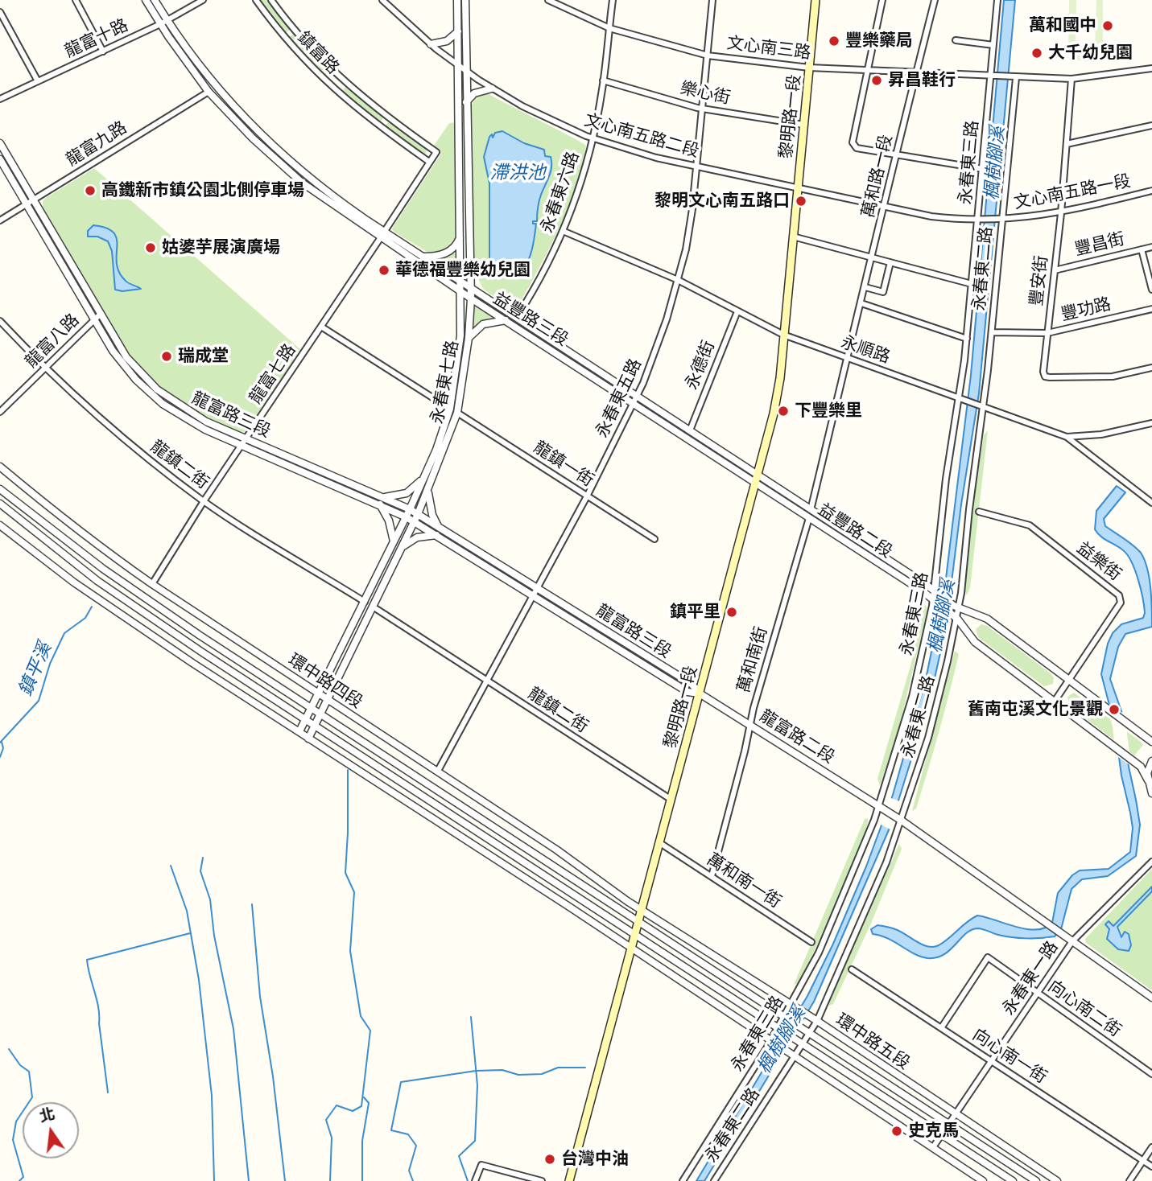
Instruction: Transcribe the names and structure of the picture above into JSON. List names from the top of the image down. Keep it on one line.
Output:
{"streets":{"main road":["黎明路一段"],"street":["龍富十路","文心南三路","鎮富路","樂心街","文心南五路二段","龍富九路","永春東三路","萬和路一段","永春東六路","文心南五路一段","豐昌街","永春東二路","豐安街","豐功路","益豐路三段","龍富八路","永順路","永德街","龍富七路","永春東七路","永春東五路","龍富路三段","龍鎮一街","龍鎮二街","益豐路二段","益樂街","萬和南街","環中路四段","龍富路二段","萬和南一街","永春東一路","向心南二街","環中路五段","向心南一街"]},"crossings":[["龍富十路","益豐路三段"],["文心南三路","黎明路一段"],["文心南三路","永春東三路"],["文心南三路","萬和路一段"],["文心南三路","永春東六路"],["文心南三路","永春東二路"],["文心南三路","永春東五路"],["鎮富路","龍富七路"],["樂心街","黎明路一段"],["樂心街","永春東六路"],["樂心街","永春東五路"],["黎明路一段","文心南五路二段"],["黎明路一段","益豐路三段"],["黎明路一段","永順路"],["黎明路一段","龍富路三段"],["黎明路一段","龍鎮二街"],["黎明路一段","益豐路二段"],["黎明路一段","環中路四段"],["黎明路一段","龍富路二段"],["黎明路一段","萬和南一街"],["黎明路一段","環中路五段"],["文心南五路二段","永春東六路"],["文心南五路二段","永春東七路"],["文心南五路二段","永春東五路"],["龍富九路","益豐路三段"],["龍富九路","龍富路三段"],["永春東三路","文心南五路一段"],["永春東三路","永順路"],["永春東三路","益豐路二段"],["永春東三路","龍富路二段"],["永春東三路","環中路五段"],["萬和路一段","永順路"],["永春東六路","益豐路三段"],["永春東六路","永順路"],["文心南五路一段","永春東二路"],["文心南五路一段","豐安街"],["豐昌街","豐安街"],["永春東二路","豐功路"],["永春東二路","永順路"],["永春東二路","益豐路二段"],["永春東二路","龍富路二段"],["永春東二路","環中路五段"],["豐安街","豐功路"],["益豐路三段","永德街"],["益豐路三段","龍富七路"],["益豐路三段","永春東七路"],["益豐路三段","永春東五路"],["益豐路三段","益豐路二段"],["龍富八路","龍富路三段"],["龍富八路","龍鎮二街"],["永順路","永德街"],["永順路","永春東五路"],["龍富七路","龍富路三段"],["龍富七路","龍鎮二街"],["龍富七路","環中路四段"],["永春東七路","龍富路三段"],["永春東七路","龍鎮一街"],["永春東七路","龍鎮二街"],["永春東七路","環中路四段"],["永春東五路","龍富路三段"],["永春東五路","龍鎮一街"],["永春東五路","龍鎮二街"],["永春東五路","環中路四段"],["龍富路三段","龍富路二段"],["益豐路二段","萬和南街"],["萬和南街","龍富路二段"],["萬和南街","萬和南一街"],["環中路四段","環中路五段"],["永春東一路","向心南二街"],["永春東一路","環中路五段"],["永春東一路","向心南一街"],["向心南二街","向心南一街"]],"water":["楓樹腳溪","滯洪池","鎮平溪"],"places":["萬和國中","豐樂藥局","大千幼兒園","昇昌鞋行","高鐵新市鎮公園北側停車場","黎明文心南五路口","姑婆芋展演廣場","華德福豐樂幼兒園","瑞成堂","下豐樂里","鎮平里","舊南屯溪文化景觀","史克馬","台灣中油"],"north":"top"}
